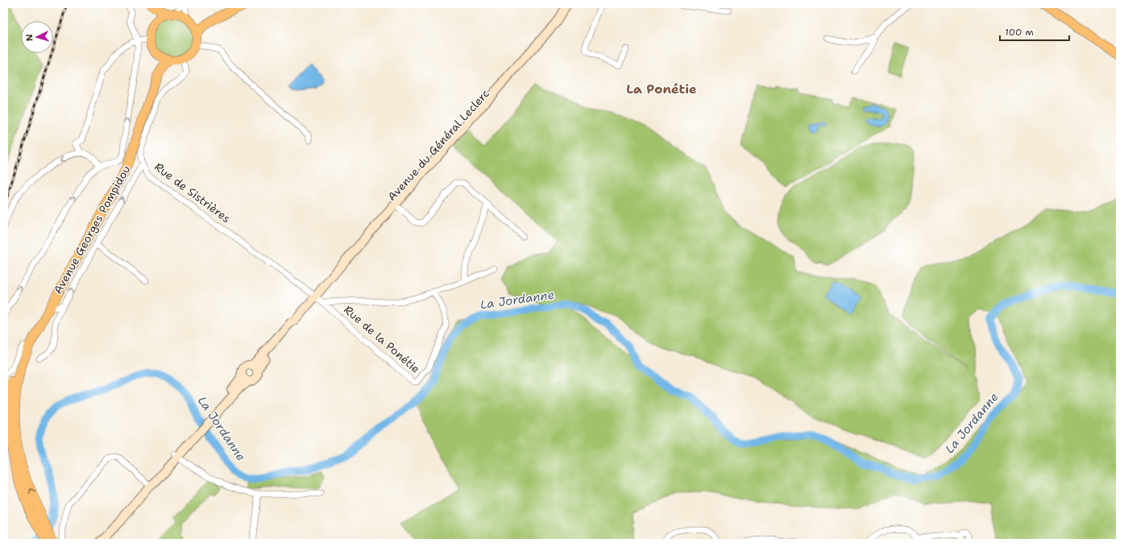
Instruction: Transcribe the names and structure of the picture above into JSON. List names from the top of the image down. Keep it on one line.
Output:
{"streets":{"main road":["Avenue Georges Pompidou"],"street":["Avenue du Général Leclerc","Rue de Sistrières","Rue de la Ponétie"]},"crossings":[["Avenue du Général Leclerc","Rue de Sistrières"],["Avenue du Général Leclerc","Rue de la Ponétie"],["Rue de Sistrières","Avenue Georges Pompidou"],["Rue de Sistrières","Rue de la Ponétie"]],"districts":["La Ponétie"],"water":["La Jordanne"],"scale_bar":"100 m","north":"left"}
